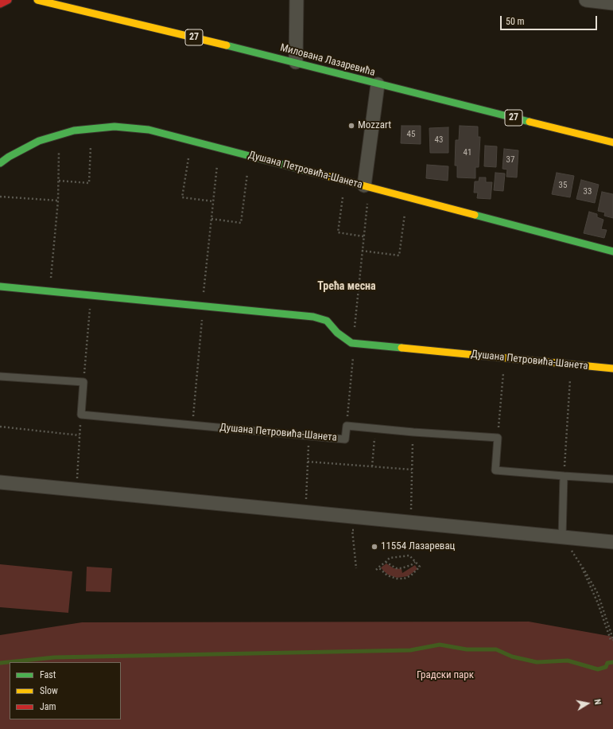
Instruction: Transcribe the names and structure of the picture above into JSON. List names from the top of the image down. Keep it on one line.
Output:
{"streets":{"street":["27","Милована Лазаревића","Душана Петровића-Шанета"]},"districts":["Трећа месна"],"parks":["Градски парк"],"places":["Mozzart","11554 Лазаревац"],"house_numbers":["45","43","41","37","35","33"],"legend":["Fast","Slow","Jam"],"scale_bar":"50 m","north":"right"}
